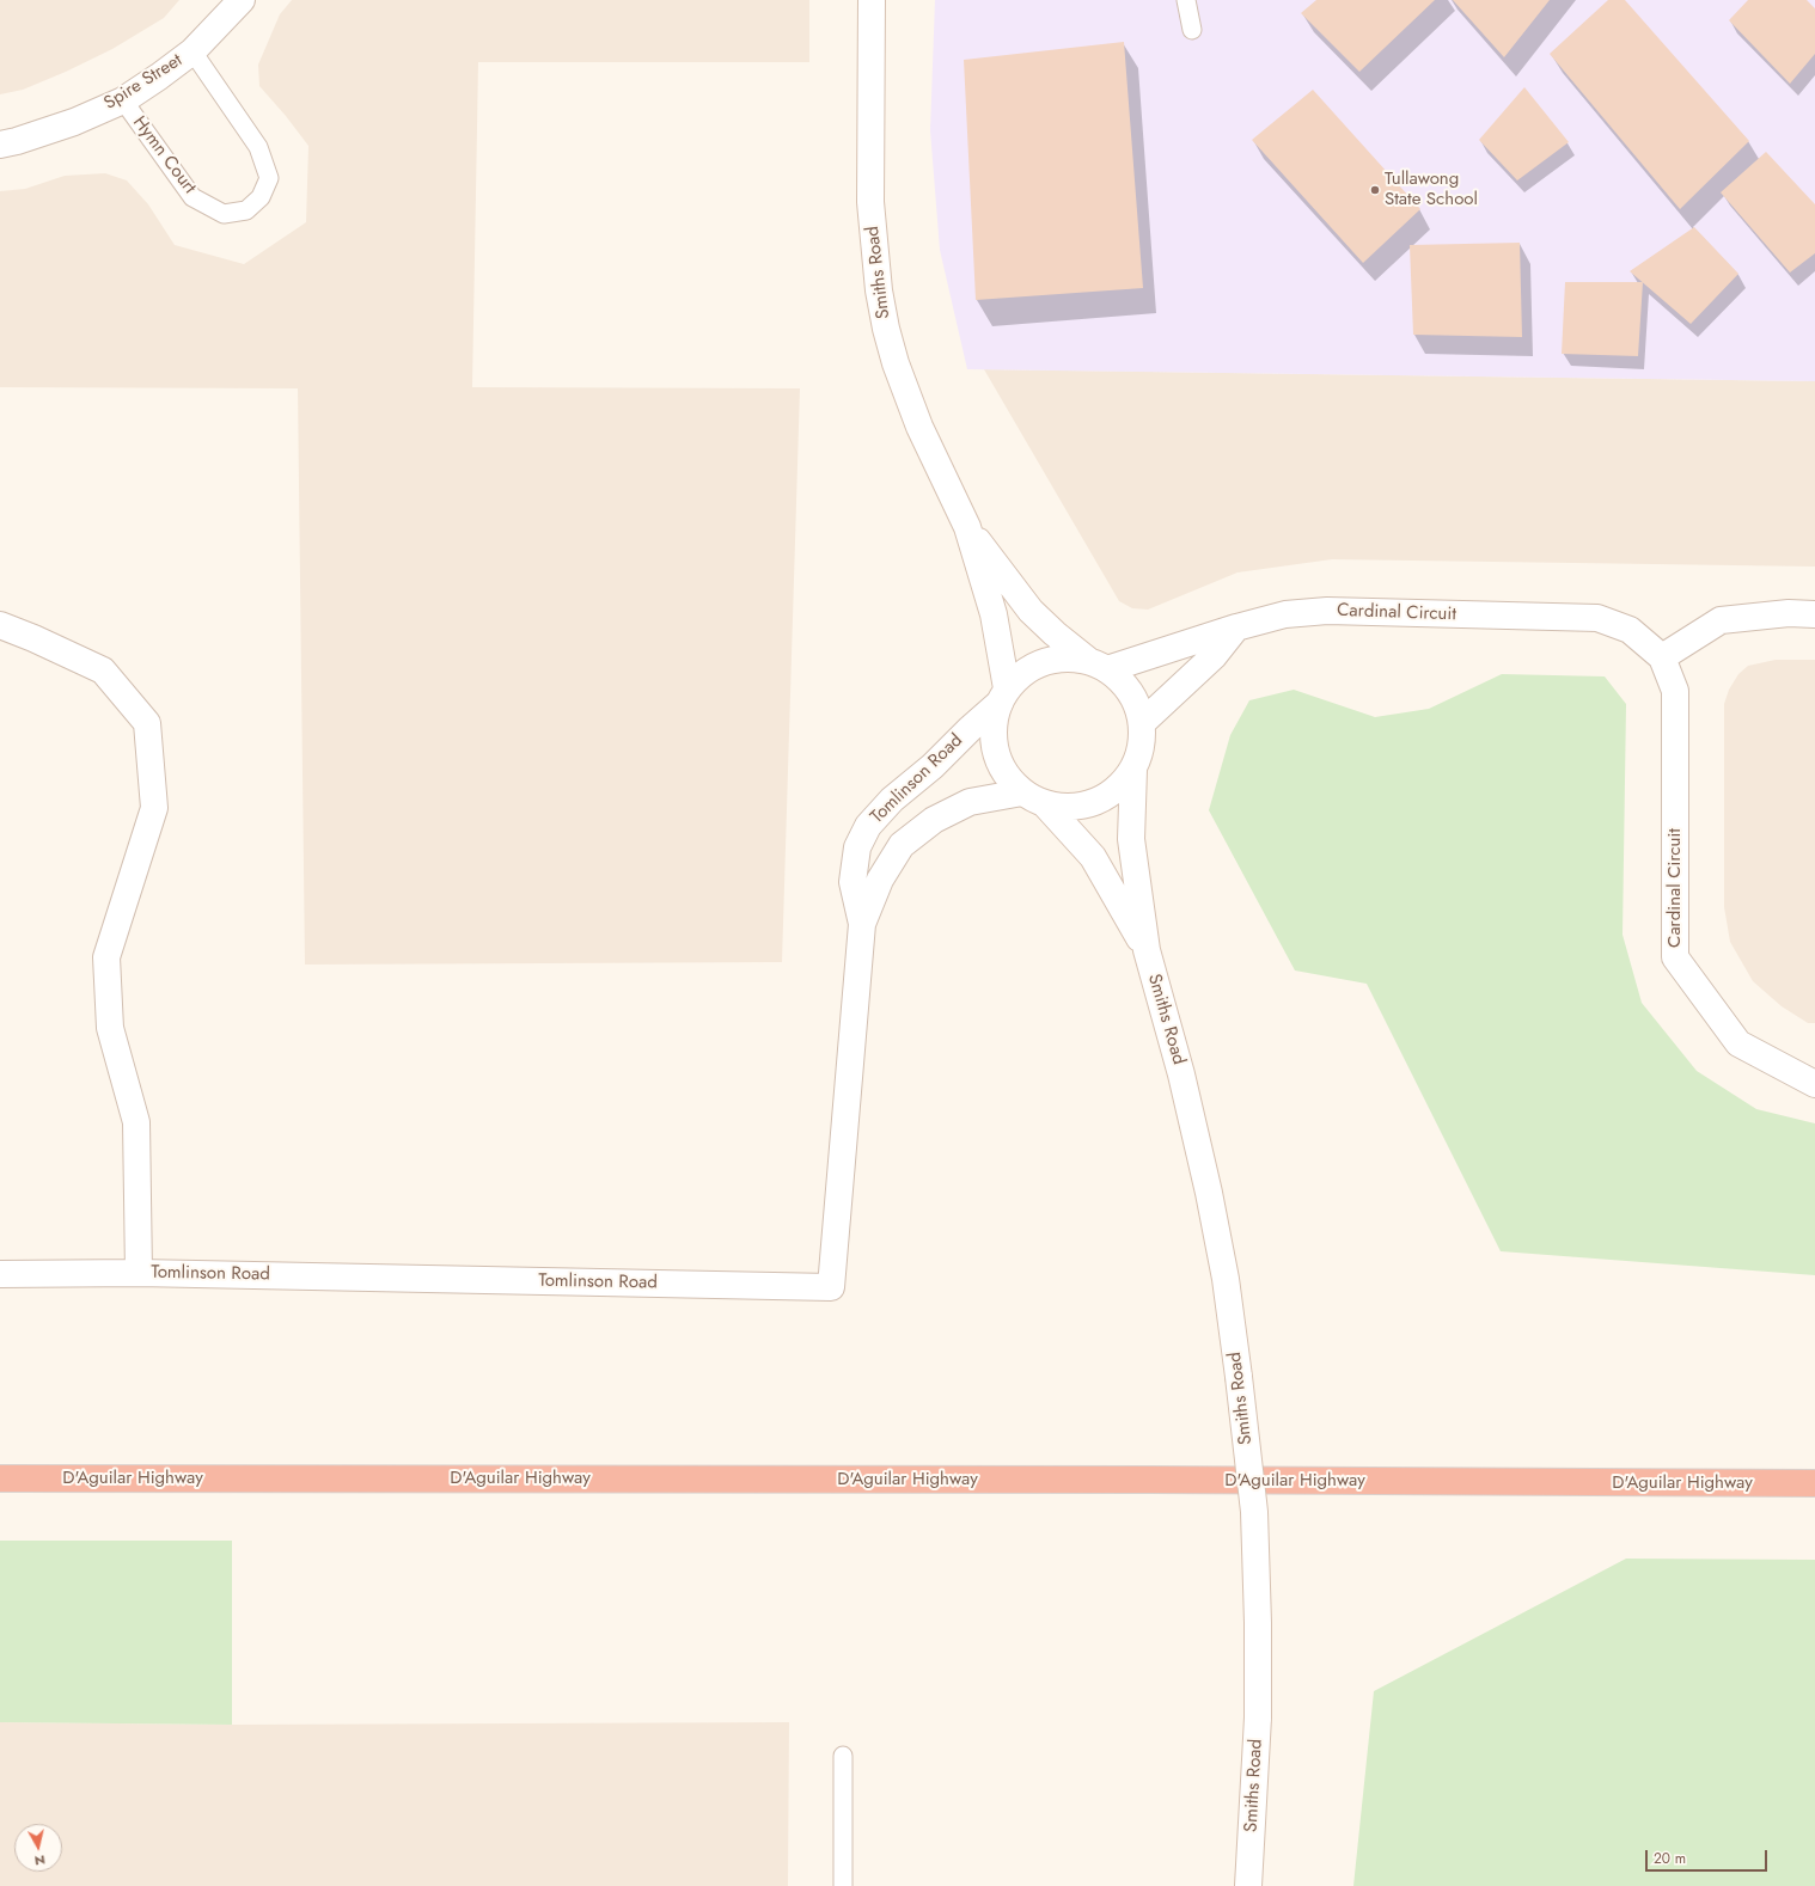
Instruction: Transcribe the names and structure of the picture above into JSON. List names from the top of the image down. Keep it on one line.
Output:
{"streets":{"highway":["D'Aguilar Highway"],"street":["Spire Street","Smiths Road","Cardinal Circuit","Tomlinson Road"],"lane":["Hymn Court"]},"crossings":[["Spire Street","Hymn Court"],["Smiths Road","Cardinal Circuit"],["Smiths Road","Tomlinson Road"],["Cardinal Circuit","Tomlinson Road"]],"places":["Tullawong State School"],"scale_bar":"20 m","north":"bottom"}
